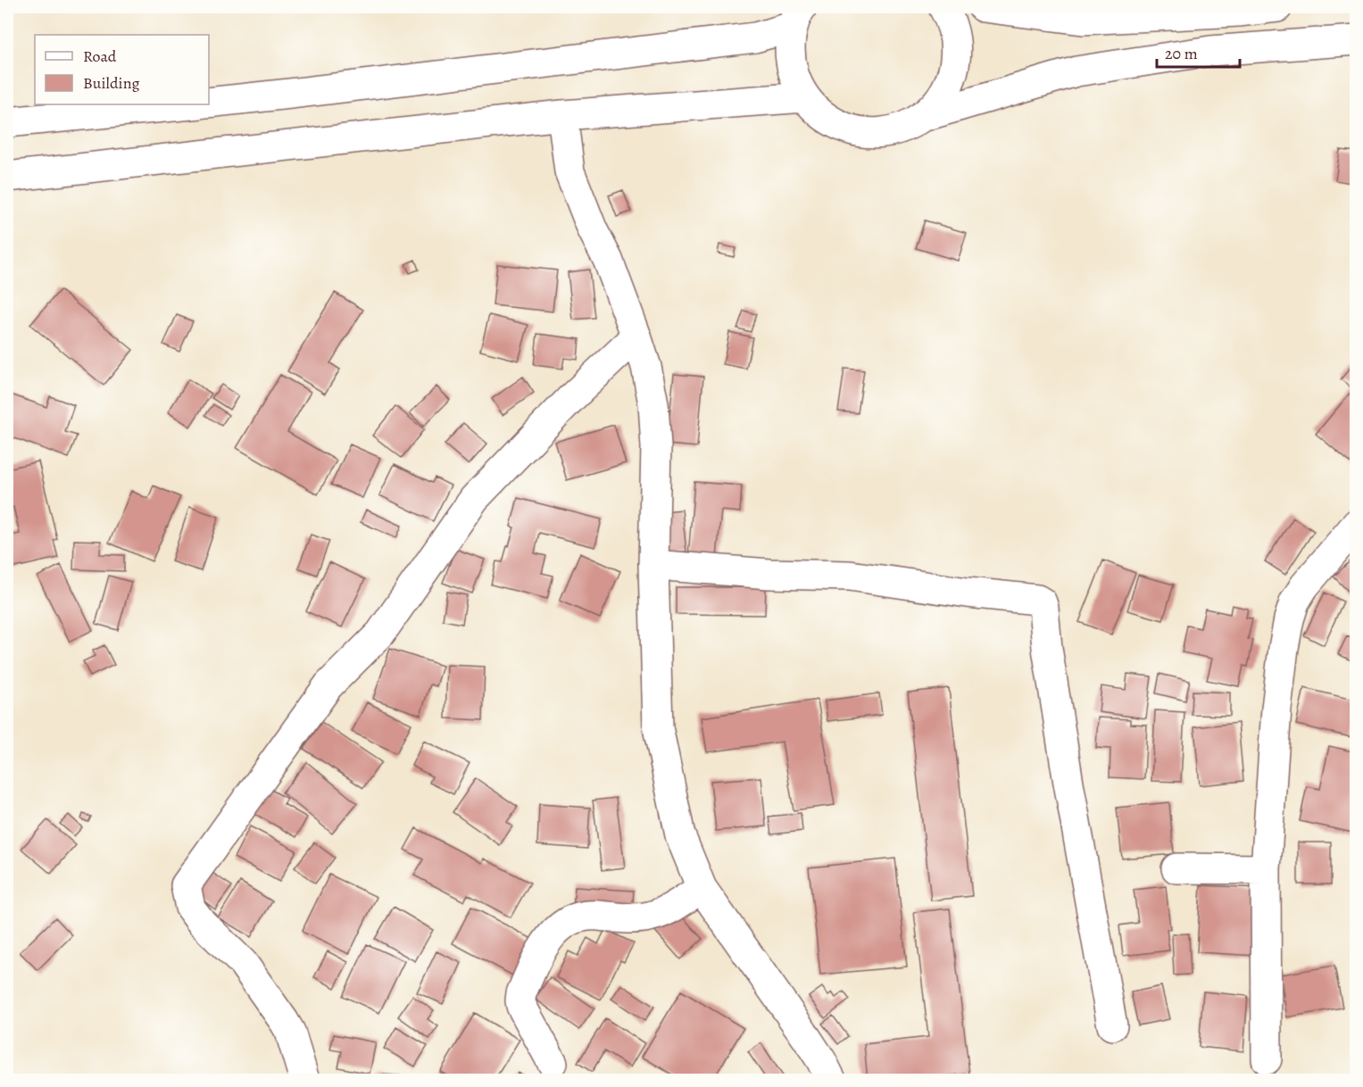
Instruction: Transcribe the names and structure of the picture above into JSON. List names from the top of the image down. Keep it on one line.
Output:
{"legend":["Road","Building"],"scale_bar":"20 m"}
